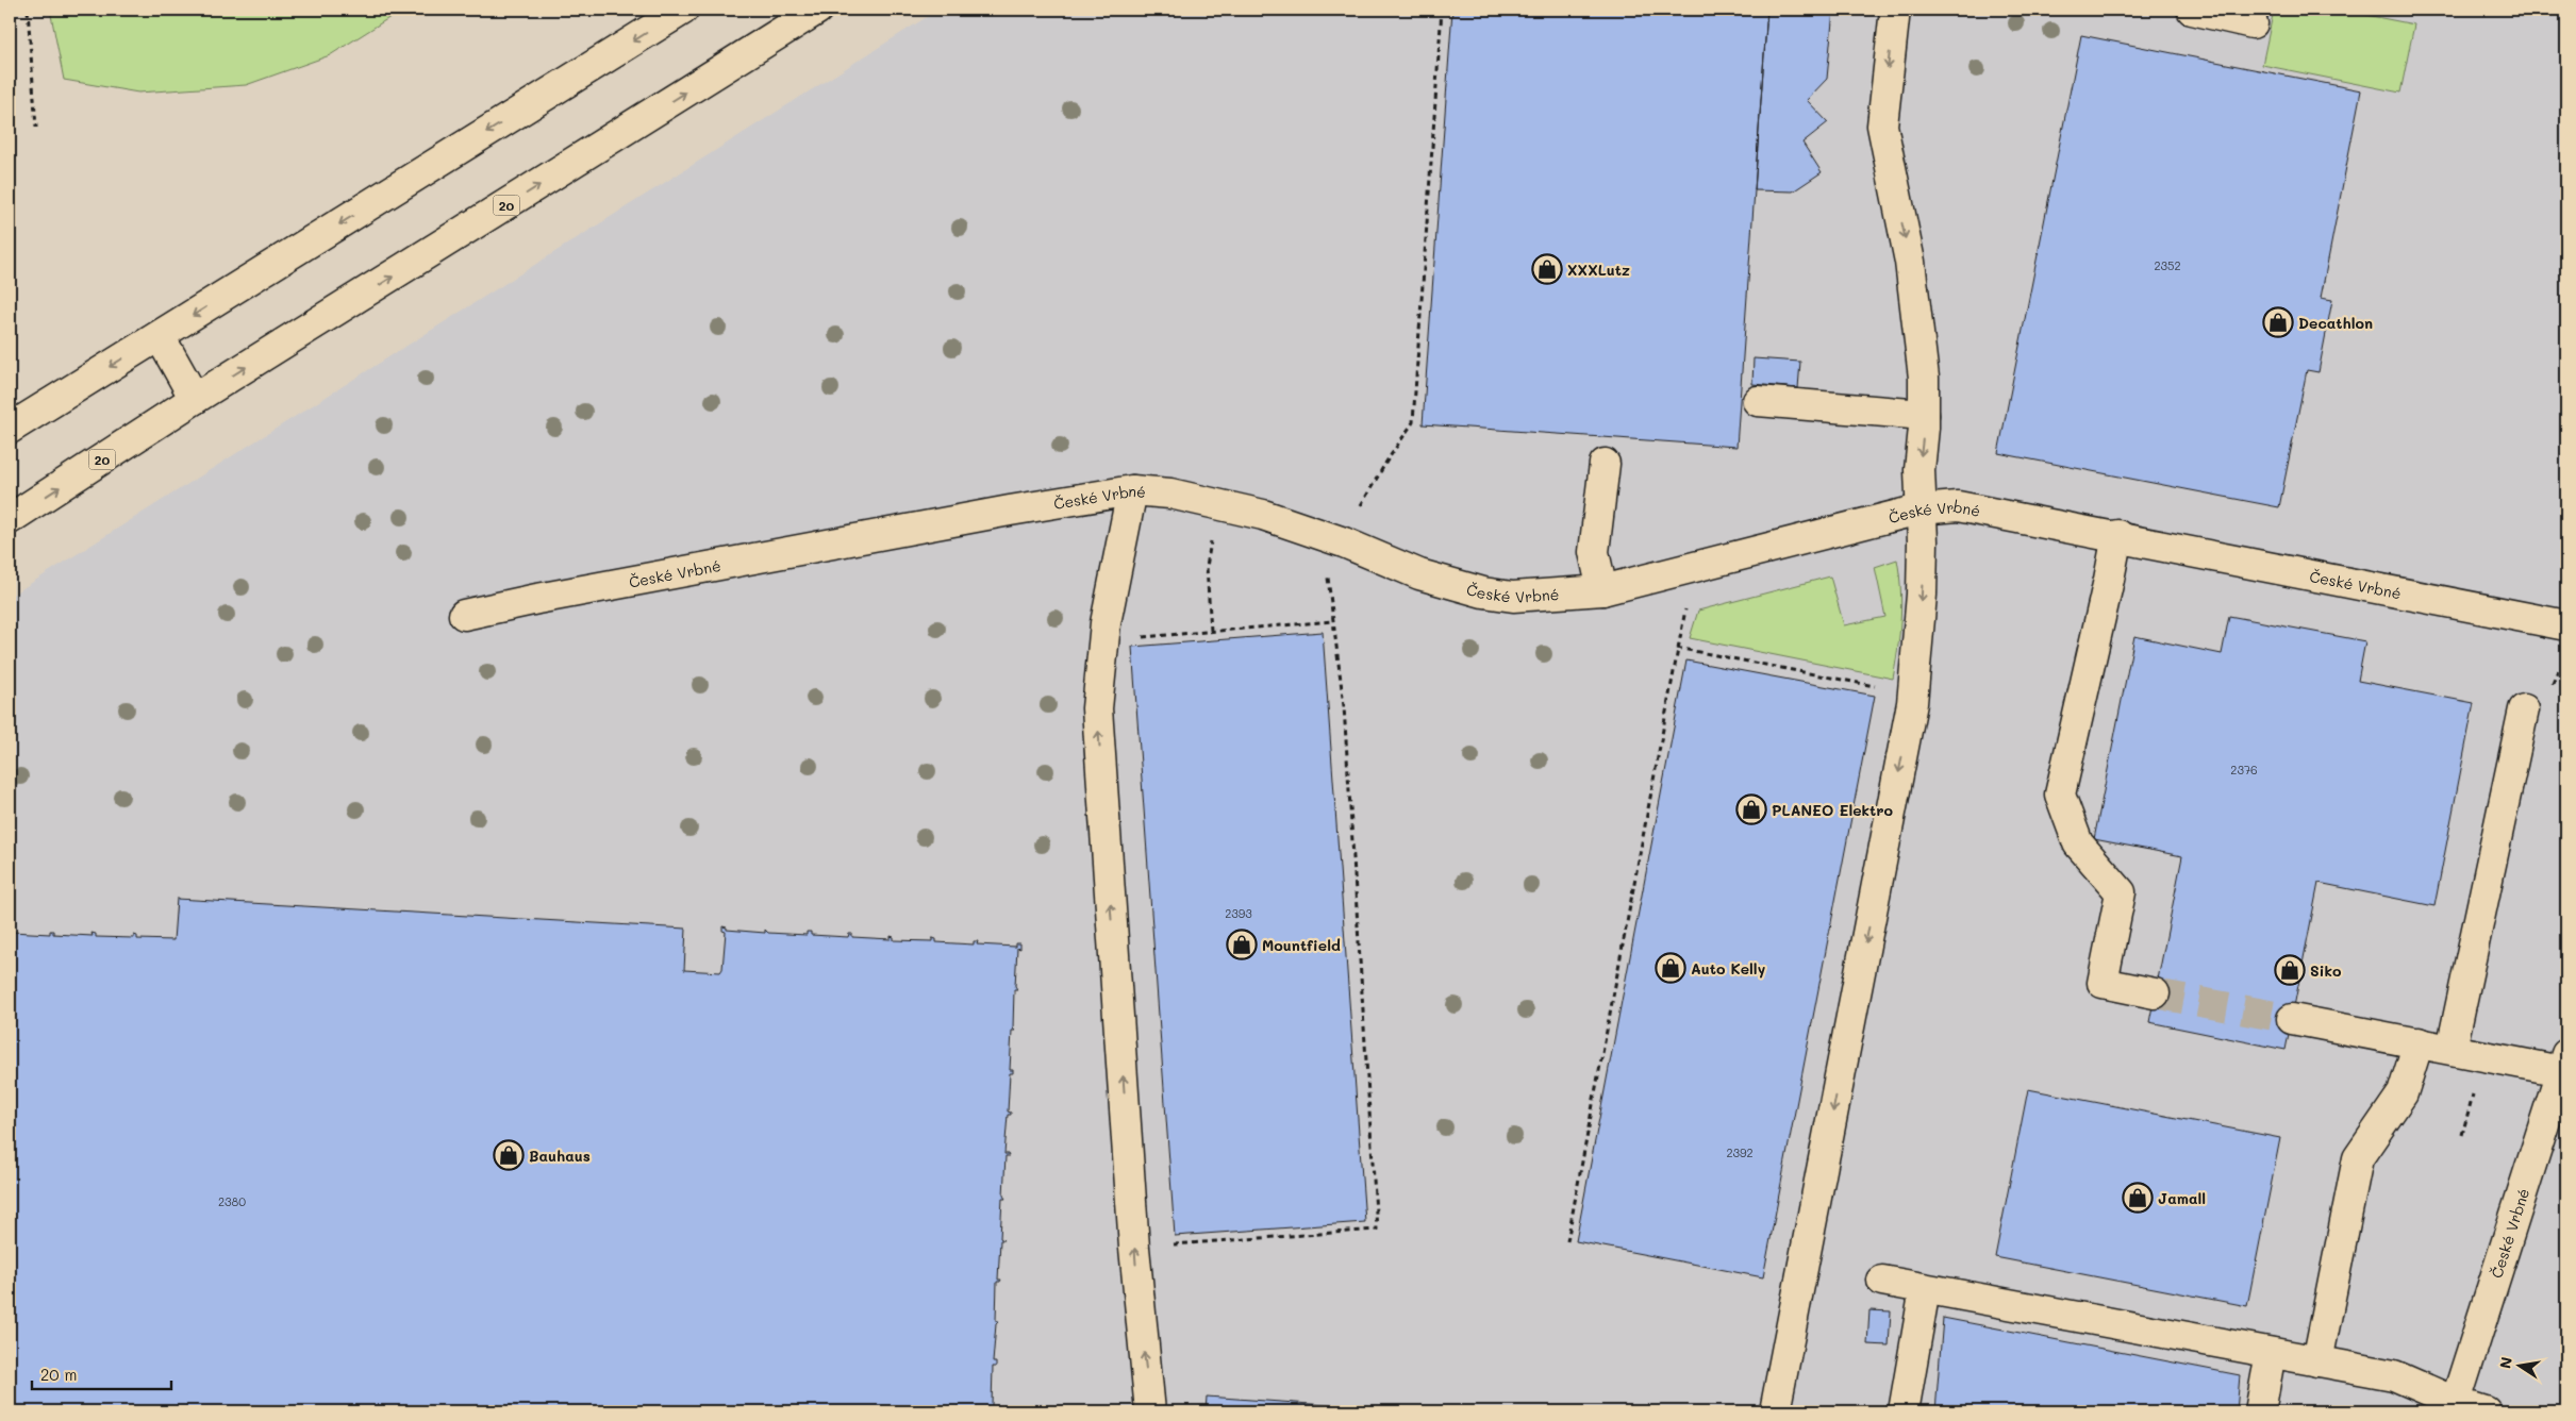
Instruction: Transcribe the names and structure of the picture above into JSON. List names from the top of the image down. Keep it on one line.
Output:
{"streets":{"street":["20","České Vrbné"]},"places":{"shop":["XXXLutz","Decathlon","PLANEO Elektro","Mountfield","Auto Kelly","Siko","Bauhaus","Jamall"]},"house_numbers":["2352","2376","2393","2392","2380"],"scale_bar":"20 m","north":"left"}
